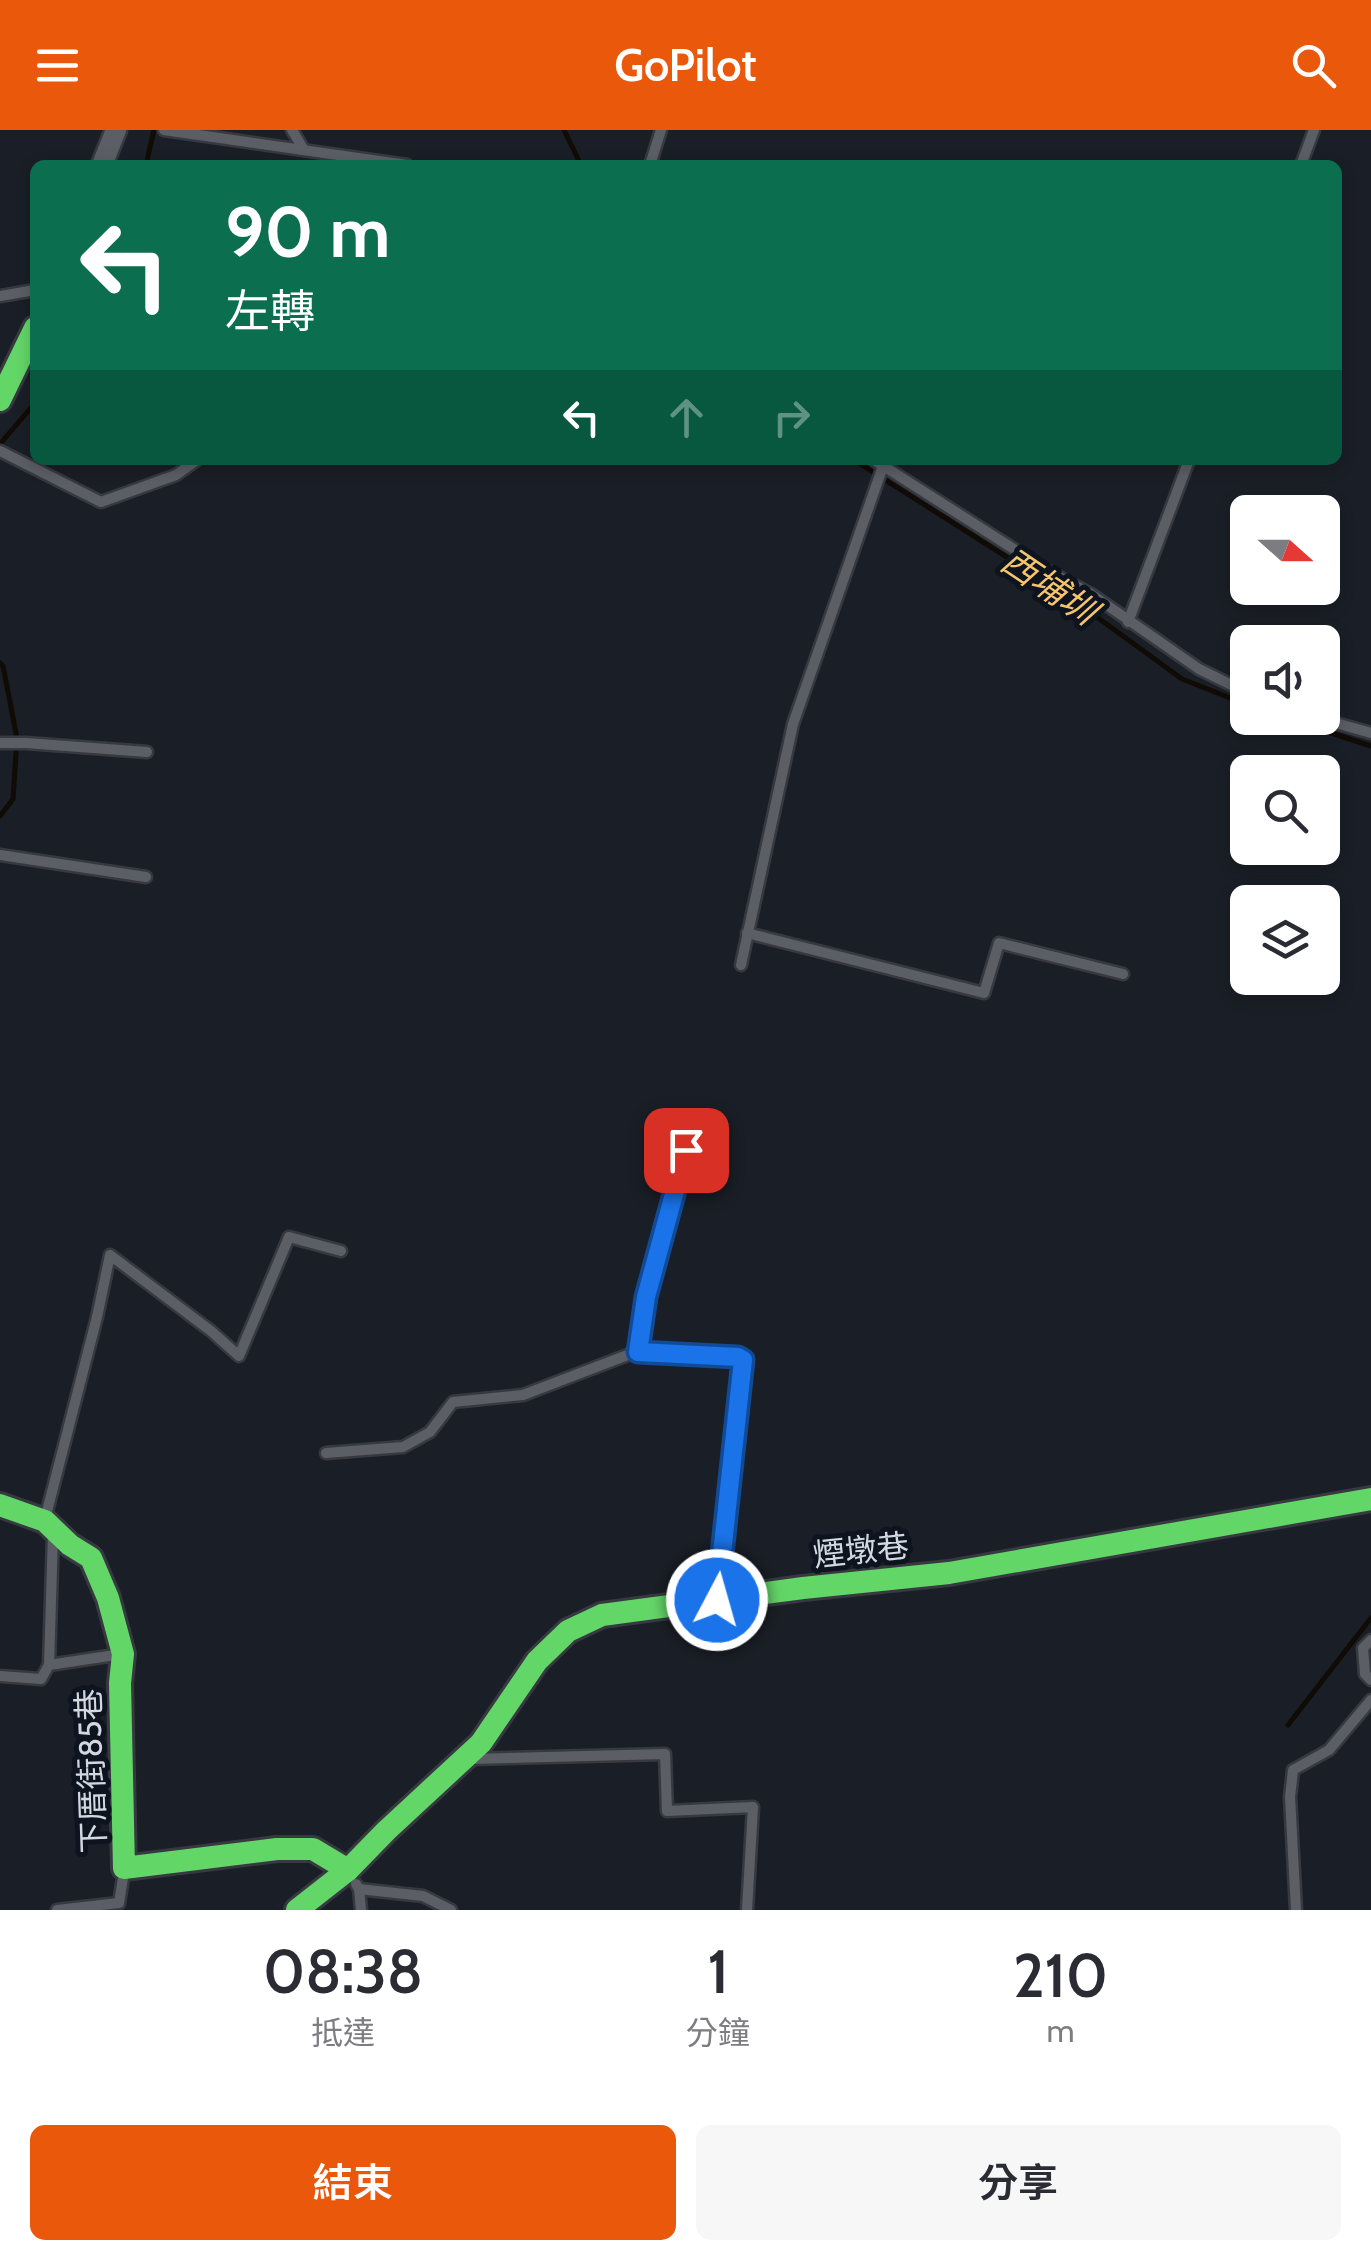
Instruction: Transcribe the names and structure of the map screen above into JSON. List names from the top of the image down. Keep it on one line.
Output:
{"streets":{"street":["煙墩巷","下厝街85巷"]},"crossings":[["煙墩巷","下厝街85巷"]],"water":["西埔圳"],"north":"right","page":{"header":"GoPilot","turn":["90 m","左轉"],"eta":["08:38","抵達","1","分鐘","210","m"],"buttons":["結束","分享"]}}
